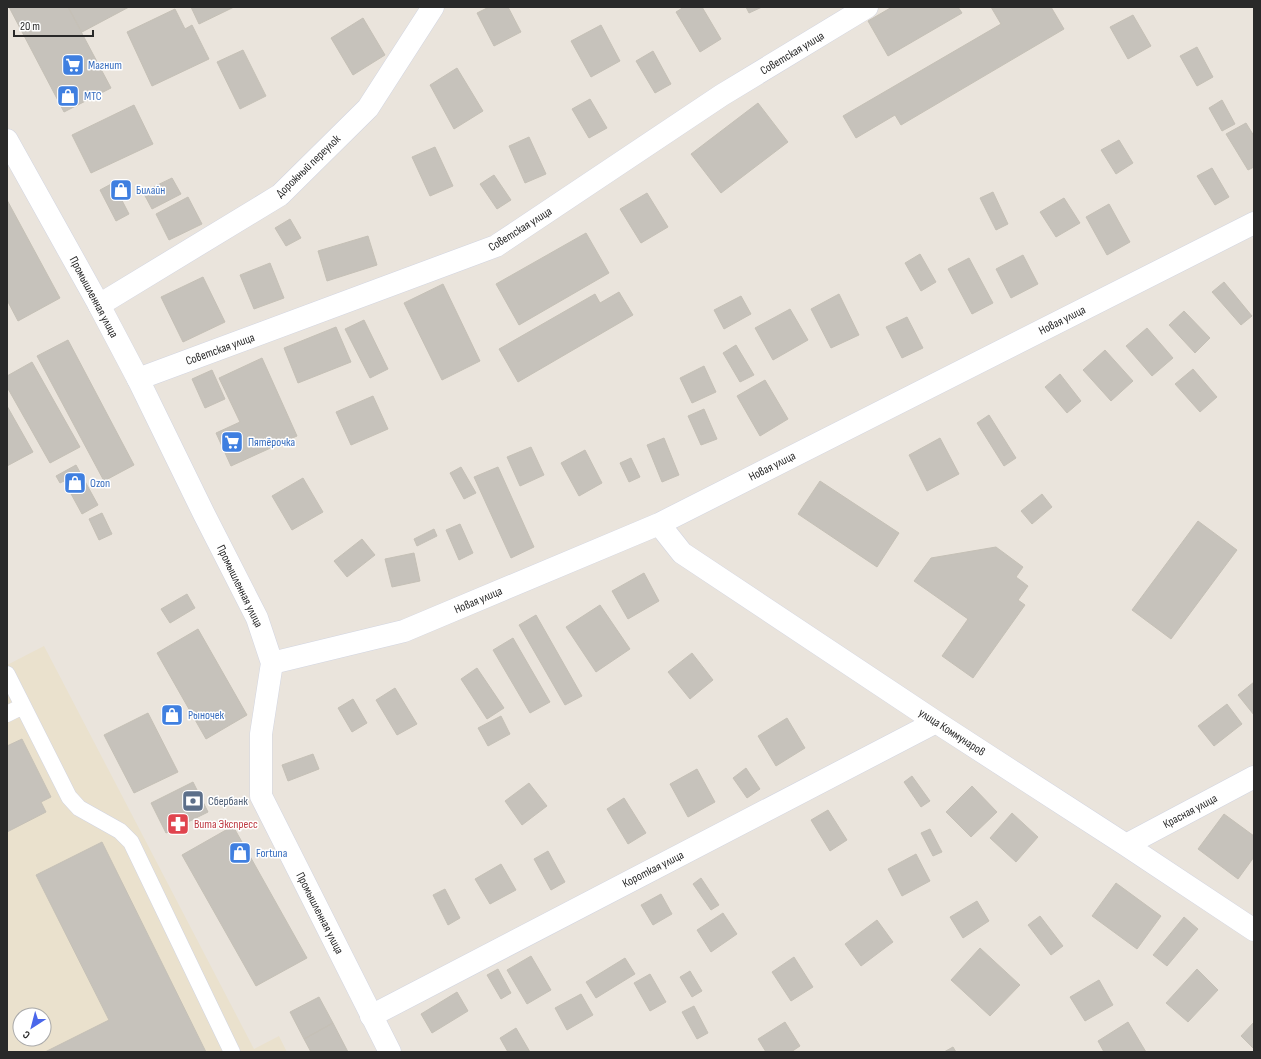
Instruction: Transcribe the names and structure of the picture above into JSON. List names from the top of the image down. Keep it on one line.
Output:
{"streets":{"street":["Советская улица","Дорожный переулок","Промышленная улица","Новая улица","улица Коммунаров","Красная улица","Короткая улица"]},"crossings":[["Советская улица","Промышленная улица"],["Дорожный переулок","Промышленная улица"],["Промышленная улица","Новая улица"],["Промышленная улица","Короткая улица"],["Новая улица","улица Коммунаров"],["улица Коммунаров","Красная улица"],["улица Коммунаров","Короткая улица"]],"places":{"supermarket":["Магнит","Пятёрочка"],"shop":["МТС","Билайн","Ozon","Рыночек","Fortuna"],"bank":["Сбербанк"],"pharmacy":["Вита Экспресс"]},"scale_bar":"20 m","north":"bottom left"}
